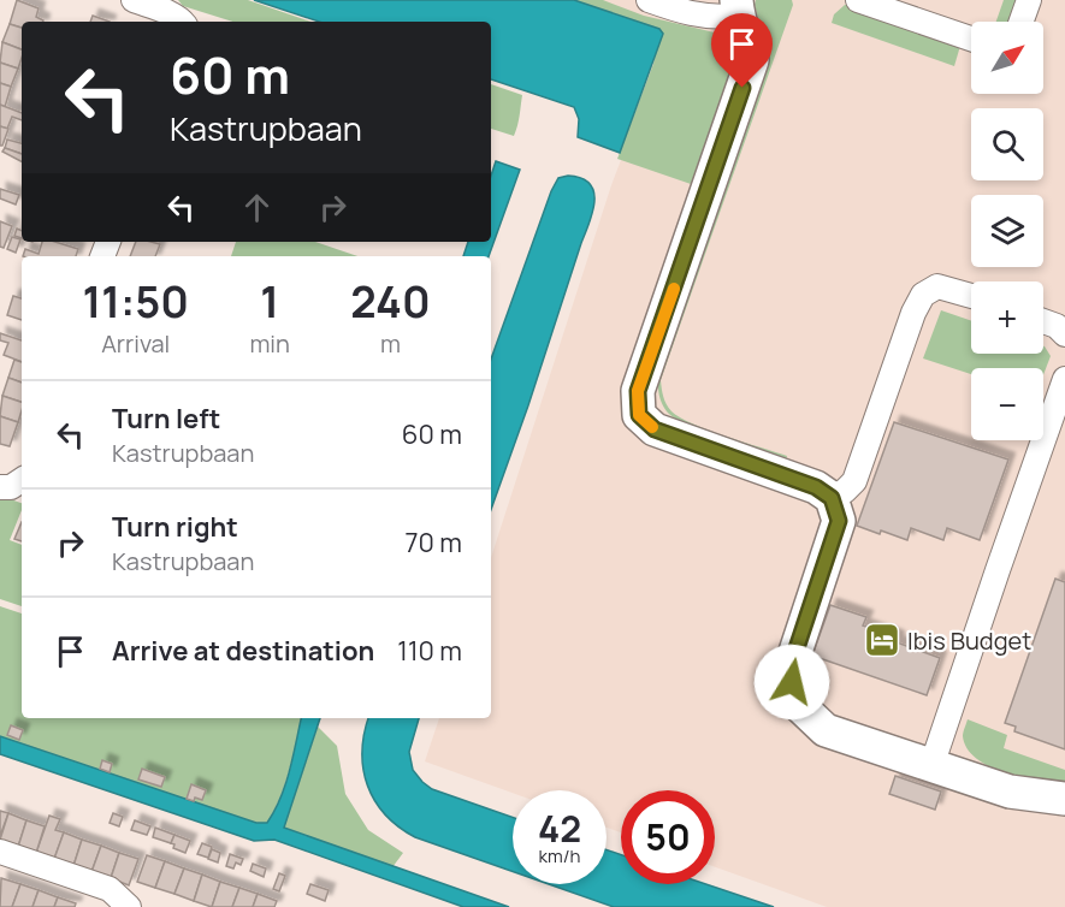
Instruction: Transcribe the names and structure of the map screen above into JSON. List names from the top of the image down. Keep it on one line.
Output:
{"places":{"hotel":["Ibis Budget"]},"north":"top right","page":{"map_buttons":["+","−"],"turn":["60 m","Kastrupbaan"],"eta":["11:50","Arrival","1","min","240","m"],"list":[{"name":"Turn left","note":"Kastrupbaan","value":"60 m"},{"name":"Turn right","note":"Kastrupbaan","value":"70 m"},{"name":"Arrive at destination","value":"110 m"}],"speed":"42 km/h","limit":"50"}}
